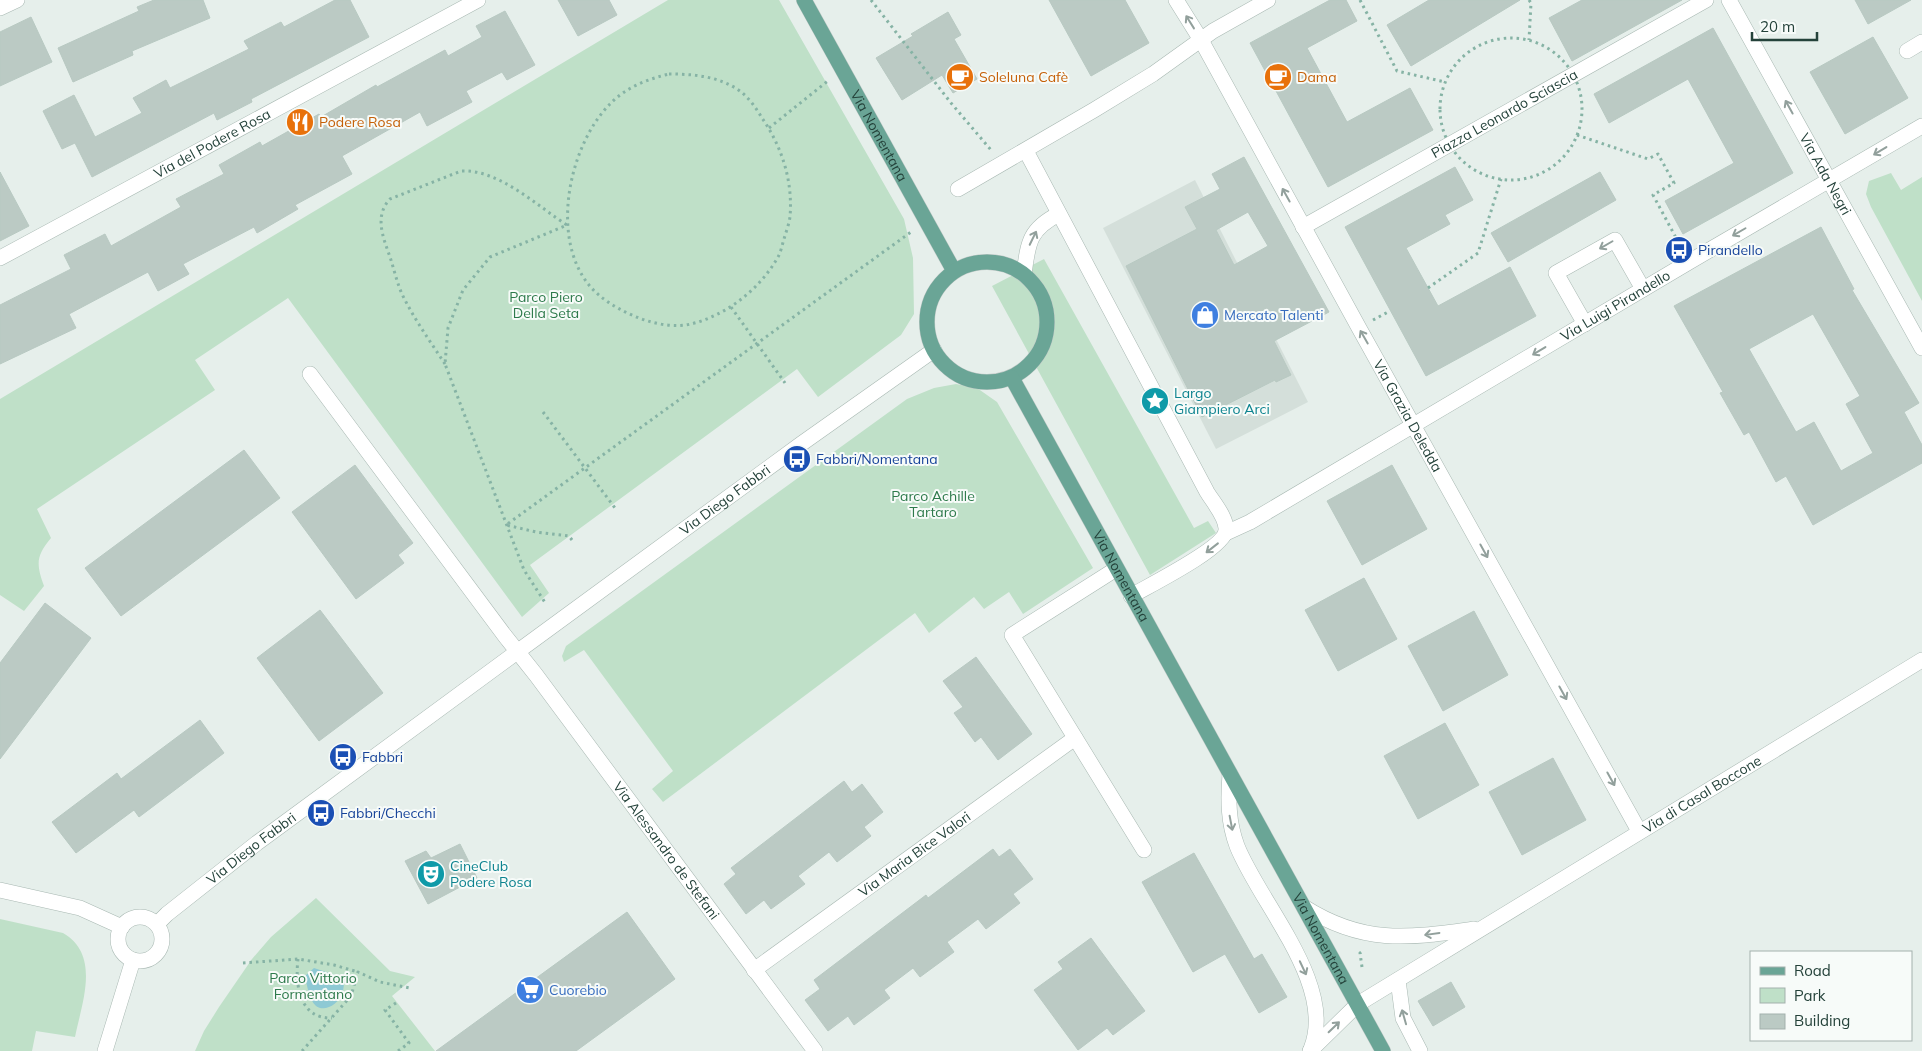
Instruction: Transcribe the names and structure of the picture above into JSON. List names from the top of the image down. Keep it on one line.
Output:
{"streets":{"main road":["Via Nomentana"],"street":["Piazza Leonardo Sciascia","Via del Podere Rosa","Via Ada Negri","Via Luigi Pirandello","Via Grazia Deledda","Via Diego Fabbri","Via di Casal Boccone","Via Alessandro de Stefani","Via Maria Bice Valori"]},"crossings":[["Piazza Leonardo Sciascia","Via Grazia Deledda"],["Via Nomentana","Via Luigi Pirandello"],["Via Nomentana","Via Diego Fabbri"],["Via Nomentana","Via di Casal Boccone"],["Via Ada Negri","Via Luigi Pirandello"],["Via Luigi Pirandello","Via Grazia Deledda"],["Via Grazia Deledda","Via di Casal Boccone"],["Via Diego Fabbri","Via Alessandro de Stefani"],["Via Alessandro de Stefani","Via Maria Bice Valori"]],"one_way":["Via Ada Negri","Via Luigi Pirandello"],"parks":["Parco Piero Della Seta","Parco Achille Tartaro","Parco Vittorio Formentano"],"places":{"cafe":["Soleluna Cafè","Dama"],"restaurant":["Podere Rosa"],"bus stop":["Pirandello","Fabbri/Nomentana","Fabbri","Fabbri/Checchi"],"shop":["Mercato Talenti"],"place":["Largo Giampiero Arci"],"theatre":["CineClub Podere Rosa"],"supermarket":["Cuorebio"]},"legend":["Road","Park","Building"],"scale_bar":"20 m"}
